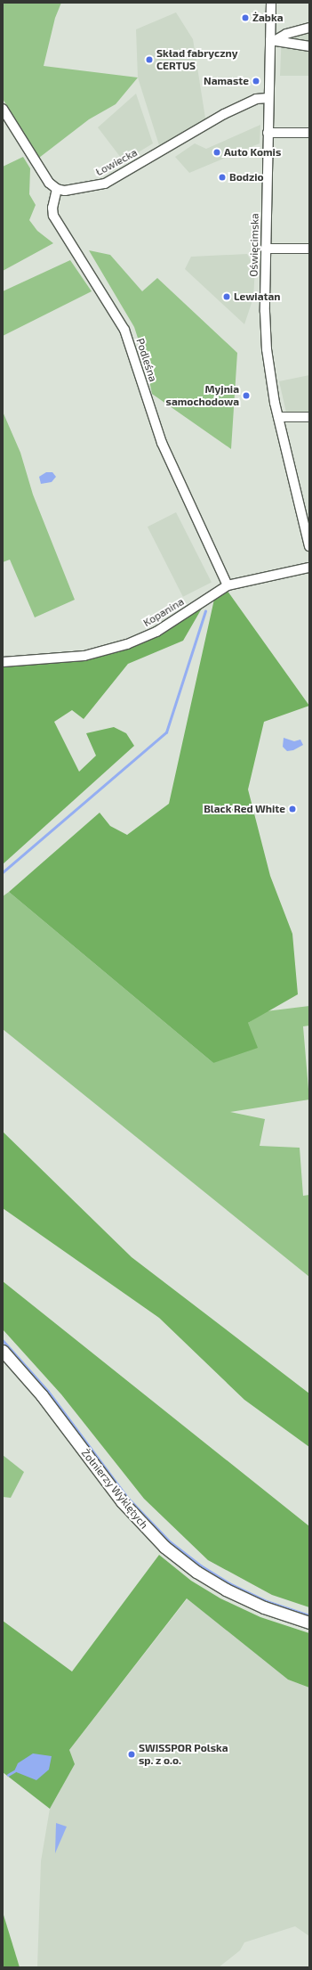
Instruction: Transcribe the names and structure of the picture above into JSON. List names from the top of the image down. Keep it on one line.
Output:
{"streets":{"main road":["Żołnierzy Wyklętych"],"street":["Łowiecka","Oświęcimska","Podleśna","Kopanina"]},"crossings":[["Łowiecka","Oświęcimska"],["Łowiecka","Podleśna"],["Podleśna","Kopanina"]],"places":["Żabka","Skład fabryczny CERTUS","Namaste","Auto Komis","Bodzio","Lewiatan","Myjnia samochodowa","Black Red White","SWISSPOR Polska sp. z o.o."]}
